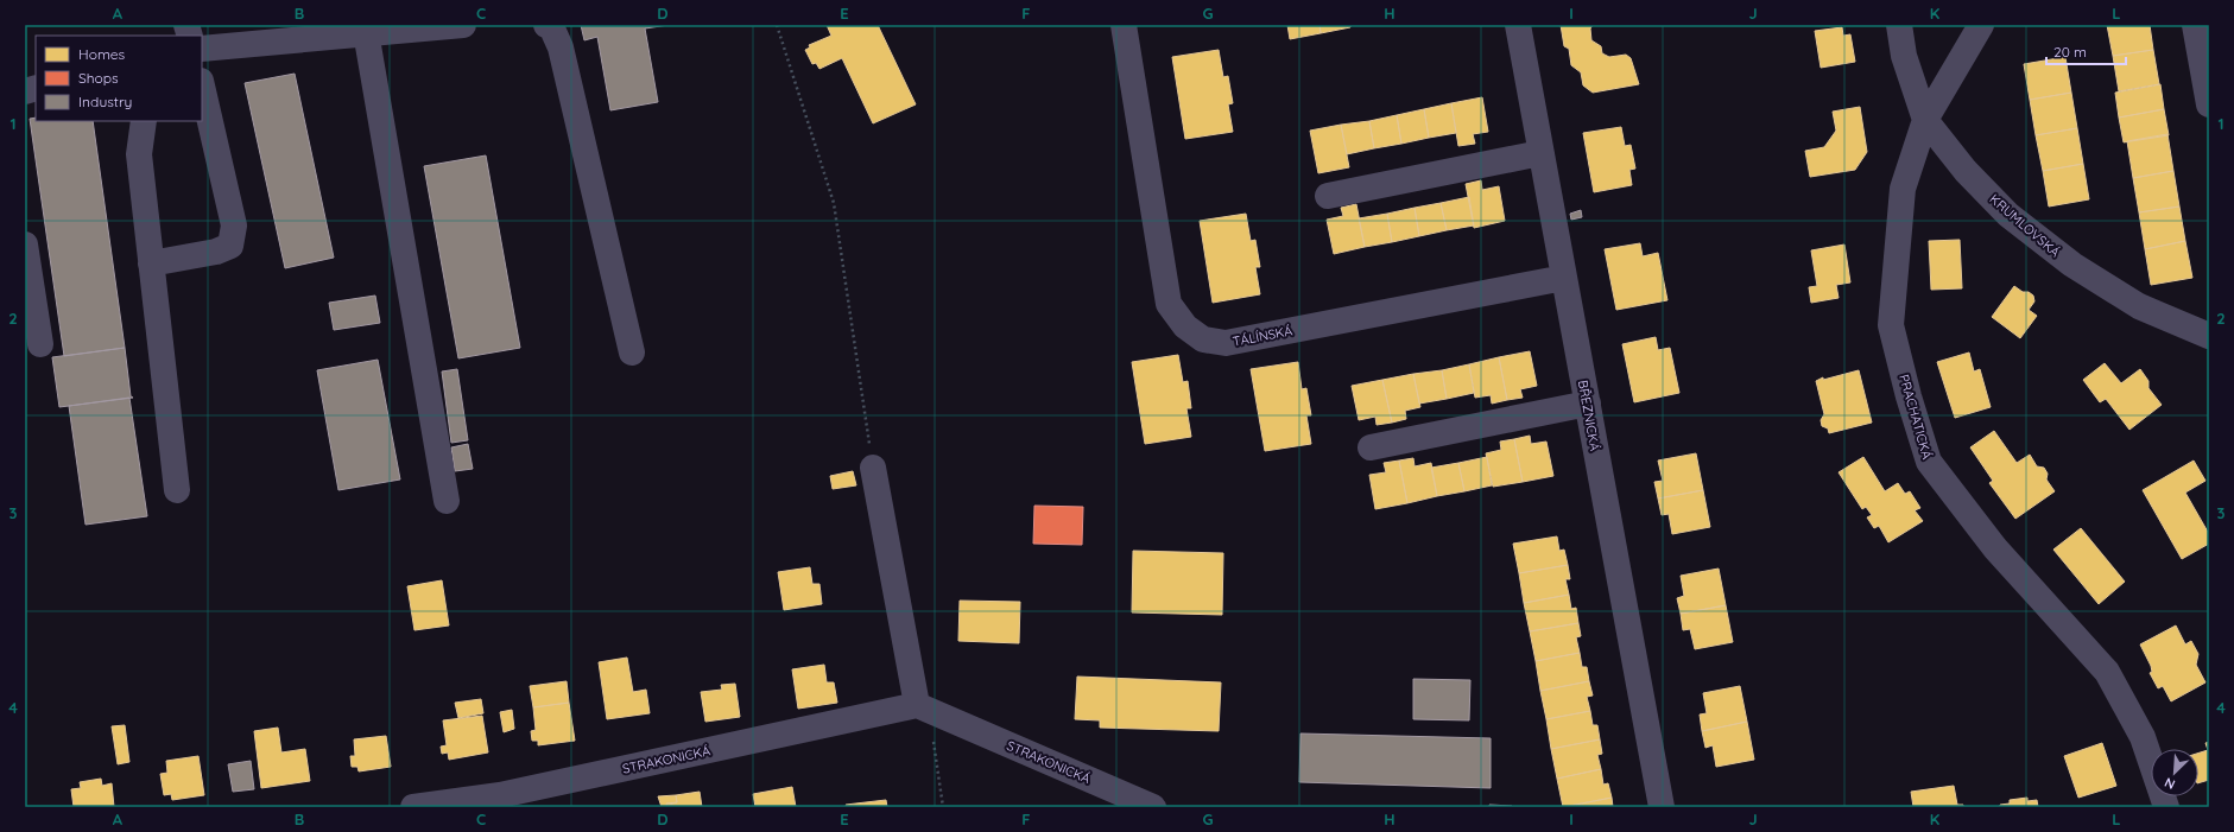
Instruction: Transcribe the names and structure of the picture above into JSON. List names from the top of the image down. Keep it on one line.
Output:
{"streets":{"street":["KRUMLOVSKÁ","TÁLÍNSKÁ","BŘEZNICKÁ","PRACHATICKÁ","STRAKONICKÁ"]},"crossings":[["KRUMLOVSKÁ","PRACHATICKÁ"],["TÁLÍNSKÁ","BŘEZNICKÁ"]],"legend":["Homes","Shops","Industry"],"scale_bar":"20 m","north":"bottom left","grid":{"columns":["A","B","C","D","E","F","G","H","I","J","K","L"],"rows":["1","2","3","4"]}}
